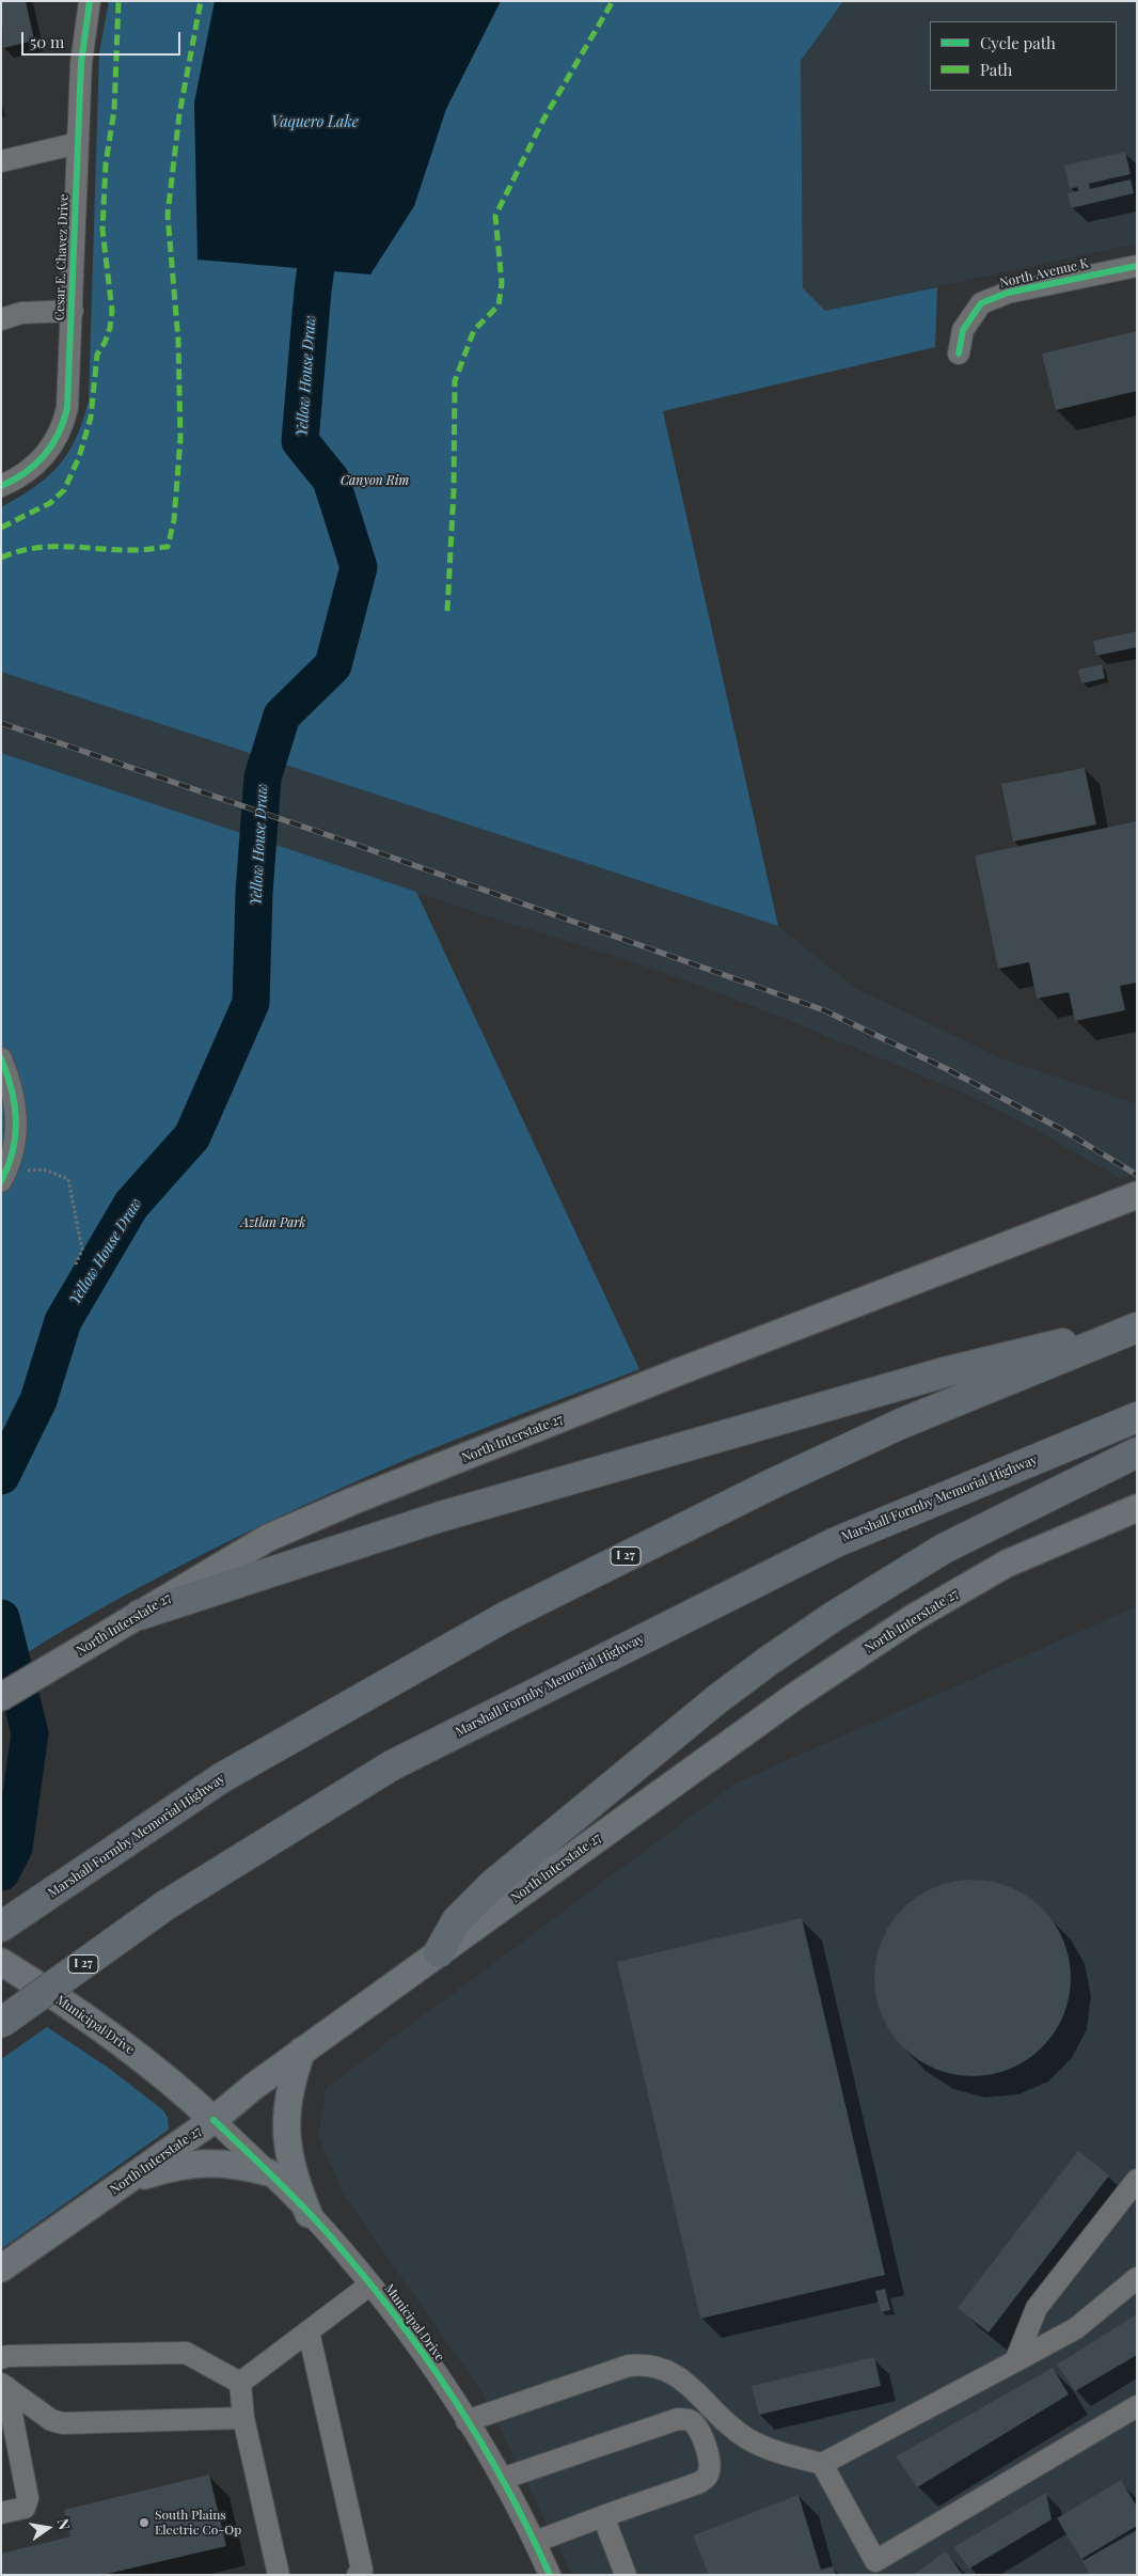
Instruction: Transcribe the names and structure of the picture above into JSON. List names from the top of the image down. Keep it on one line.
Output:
{"streets":{"highway":["Marshall Formby Memorial Highway","I 27"],"main road":["North Interstate 27","Municipal Drive"],"street":["Cesar E. Chavez Drive","North Avenue K"]},"crossings":[["North Interstate 27","Municipal Drive"]],"water":["Vaquero Lake","Yellow House Draw"],"parks":["Canyon Rim","Aztlan Park"],"places":["South Plains Electric Co-Op"],"legend":["Cycle path","Path"],"scale_bar":"50 m","north":"right"}
